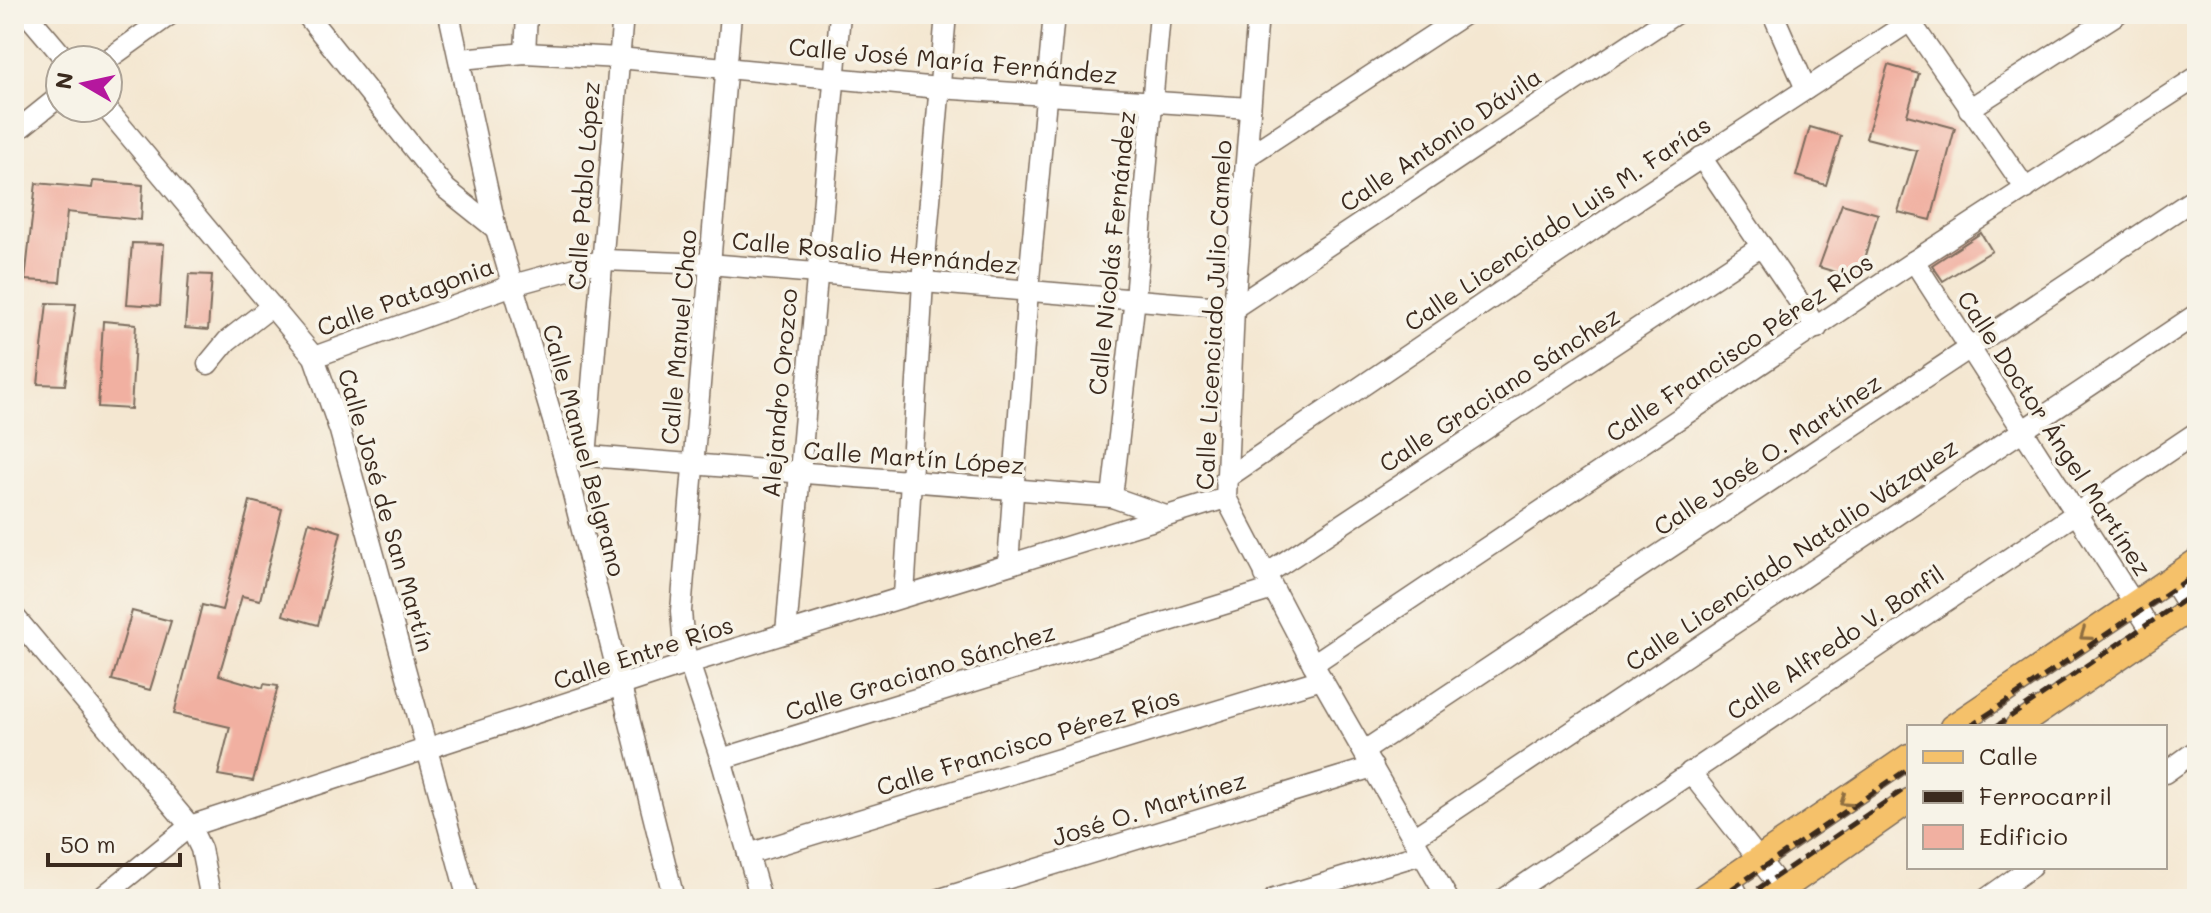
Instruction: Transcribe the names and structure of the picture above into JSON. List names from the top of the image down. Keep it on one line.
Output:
{"streets":{"street":["Calle José María Fernández","Calle Antonio Dávila","Calle Pablo López","Calle Licenciado Luis M. Farías","Calle Rosalio Hernández","Calle Nicolás Fernández","Calle Patagonia","Calle Licenciado Julio Camelo","Calle Manuel Chao","Calle Francisco Pérez Ríos","Calle Graciano Sánchez","Alejandro Orozco","Calle Doctor Ángel Martínez","Calle Manuel Belgrano","Calle José O. Martínez","Calle Martín López","Calle José de San Martín","Calle Licenciado Natalio Vázquez","Calle Alfredo V. Bonfil","Calle Entre Ríos","José O. Martínez"]},"crossings":[["Calle José María Fernández","Calle Pablo López"],["Calle José María Fernández","Calle Nicolás Fernández"],["Calle José María Fernández","Calle Licenciado Julio Camelo"],["Calle José María Fernández","Calle Manuel Chao"],["Calle José María Fernández","Alejandro Orozco"],["Calle José María Fernández","Calle Manuel Belgrano"],["Calle Antonio Dávila","Calle Rosalio Hernández"],["Calle Antonio Dávila","Calle Licenciado Julio Camelo"],["Calle Pablo López","Calle Rosalio Hernández"],["Calle Pablo López","Calle Martín López"],["Calle Licenciado Luis M. Farías","Calle Licenciado Julio Camelo"],["Calle Licenciado Luis M. Farías","Calle Entre Ríos"],["Calle Rosalio Hernández","Calle Nicolás Fernández"],["Calle Rosalio Hernández","Calle Patagonia"],["Calle Rosalio Hernández","Calle Licenciado Julio Camelo"],["Calle Rosalio Hernández","Calle Manuel Chao"],["Calle Rosalio Hernández","Alejandro Orozco"],["Calle Rosalio Hernández","Calle Manuel Belgrano"],["Calle Nicolás Fernández","Calle Martín López"],["Calle Patagonia","Calle Manuel Belgrano"],["Calle Patagonia","Calle José de San Martín"],["Calle Licenciado Julio Camelo","Calle Francisco Pérez Ríos"],["Calle Licenciado Julio Camelo","Calle Graciano Sánchez"],["Calle Licenciado Julio Camelo","Calle José O. Martínez"],["Calle Licenciado Julio Camelo","Calle Licenciado Natalio Vázquez"],["Calle Licenciado Julio Camelo","Calle Entre Ríos"],["Calle Licenciado Julio Camelo","José O. Martínez"],["Calle Manuel Chao","Calle Francisco Pérez Ríos"],["Calle Manuel Chao","Calle Graciano Sánchez"],["Calle Manuel Chao","Calle Martín López"],["Calle Manuel Chao","Calle Entre Ríos"],["Calle Francisco Pérez Ríos","Calle Doctor Ángel Martínez"],["Alejandro Orozco","Calle Martín López"],["Alejandro Orozco","Calle Entre Ríos"],["Calle Doctor Ángel Martínez","Calle José O. Martínez"],["Calle Doctor Ángel Martínez","Calle Licenciado Natalio Vázquez"],["Calle Doctor Ángel Martínez","Calle Alfredo V. Bonfil"],["Calle Manuel Belgrano","Calle Martín López"],["Calle Manuel Belgrano","Calle Entre Ríos"],["Calle José O. Martínez","José O. Martínez"],["Calle Martín López","Calle Entre Ríos"],["Calle José de San Martín","Calle Entre Ríos"]],"legend":["Calle","Ferrocarril","Edificio"],"scale_bar":"50 m","north":"left"}
